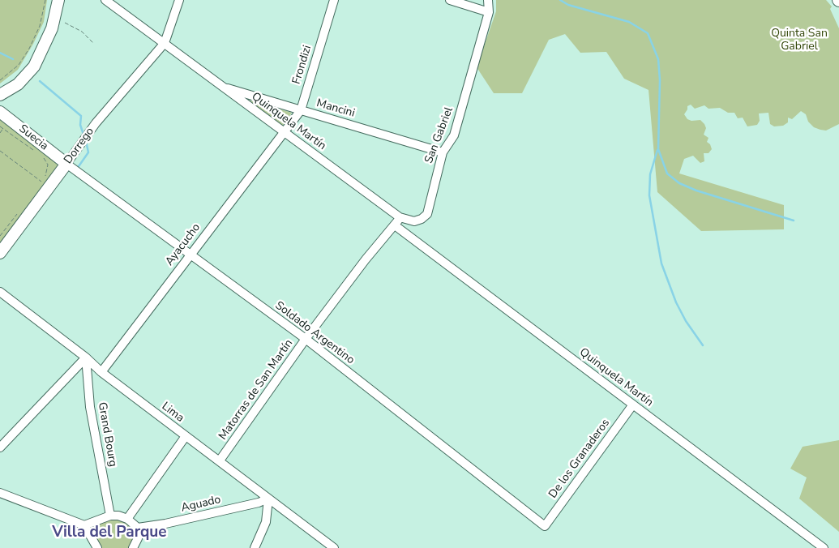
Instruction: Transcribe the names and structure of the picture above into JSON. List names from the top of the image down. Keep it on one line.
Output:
{"streets":{"main road":["Suecia","Dorrego"],"street":["Frondizi","Mancini","Quinquela Martín","San Gabriel","Ayacucho","Soldado Argentino","Matorras de San Martín","Lima","Grand Bourg","De los Granaderos","Aguado"]},"crossings":[["Frondizi","Mancini"],["Frondizi","Quinquela Martín"],["Frondizi","Ayacucho"],["Mancini","Quinquela Martín"],["Mancini","San Gabriel"],["Quinquela Martín","San Gabriel"],["Quinquela Martín","Dorrego"],["Quinquela Martín","Ayacucho"],["Quinquela Martín","Matorras de San Martín"],["Quinquela Martín","De los Granaderos"],["San Gabriel","Matorras de San Martín"],["Suecia","Dorrego"],["Suecia","Soldado Argentino"],["Dorrego","Soldado Argentino"],["Ayacucho","Soldado Argentino"],["Ayacucho","Lima"],["Soldado Argentino","Matorras de San Martín"],["Soldado Argentino","De los Granaderos"],["Matorras de San Martín","Lima"],["Lima","Grand Bourg"],["Lima","Aguado"]],"districts":["Villa del Parque"],"parks":["Quinta San Gabriel"]}
